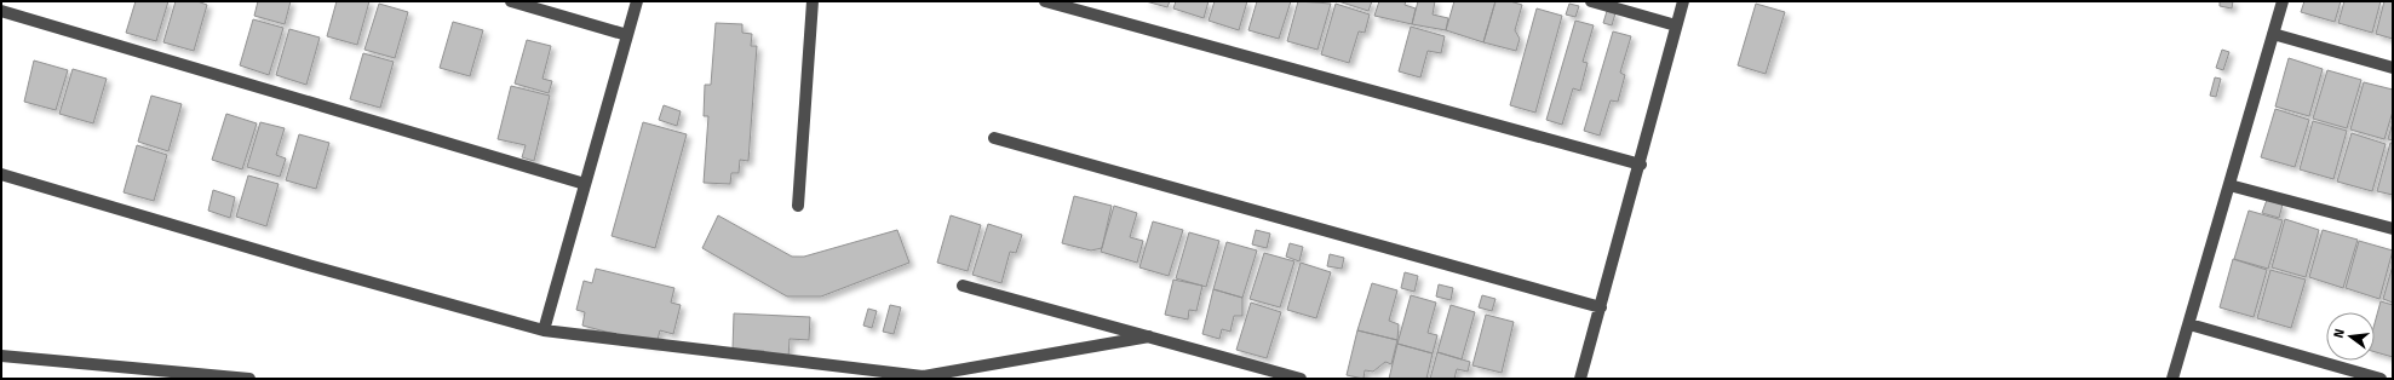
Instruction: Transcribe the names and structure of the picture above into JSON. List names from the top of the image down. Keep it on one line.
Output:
{"north":"left"}
